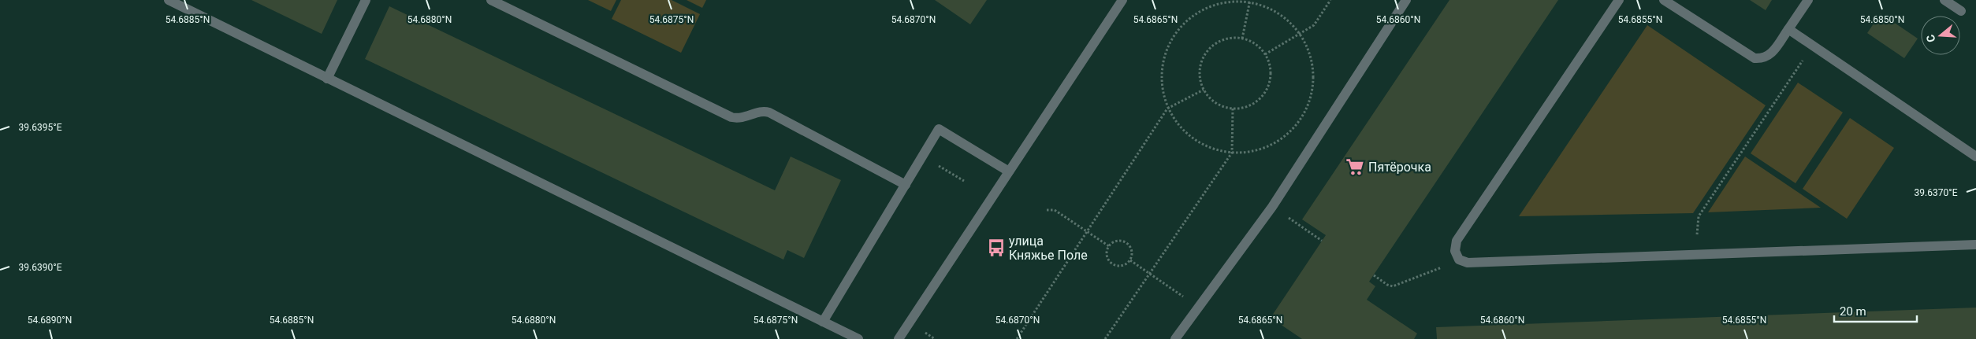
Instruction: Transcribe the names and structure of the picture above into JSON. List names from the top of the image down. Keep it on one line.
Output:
{"places":{"supermarket":["Пятёрочка"],"bus stop":["улица Княжье Поле"]},"scale_bar":"20 m","north":"left","coordinates":["54.6885°N","54.6880°N","54.6875°N","54.6870°N","54.6865°N","54.6860°N","54.6855°N","54.6850°N","39.6395°E","39.6370°E","39.6390°E","54.6890°N"]}
